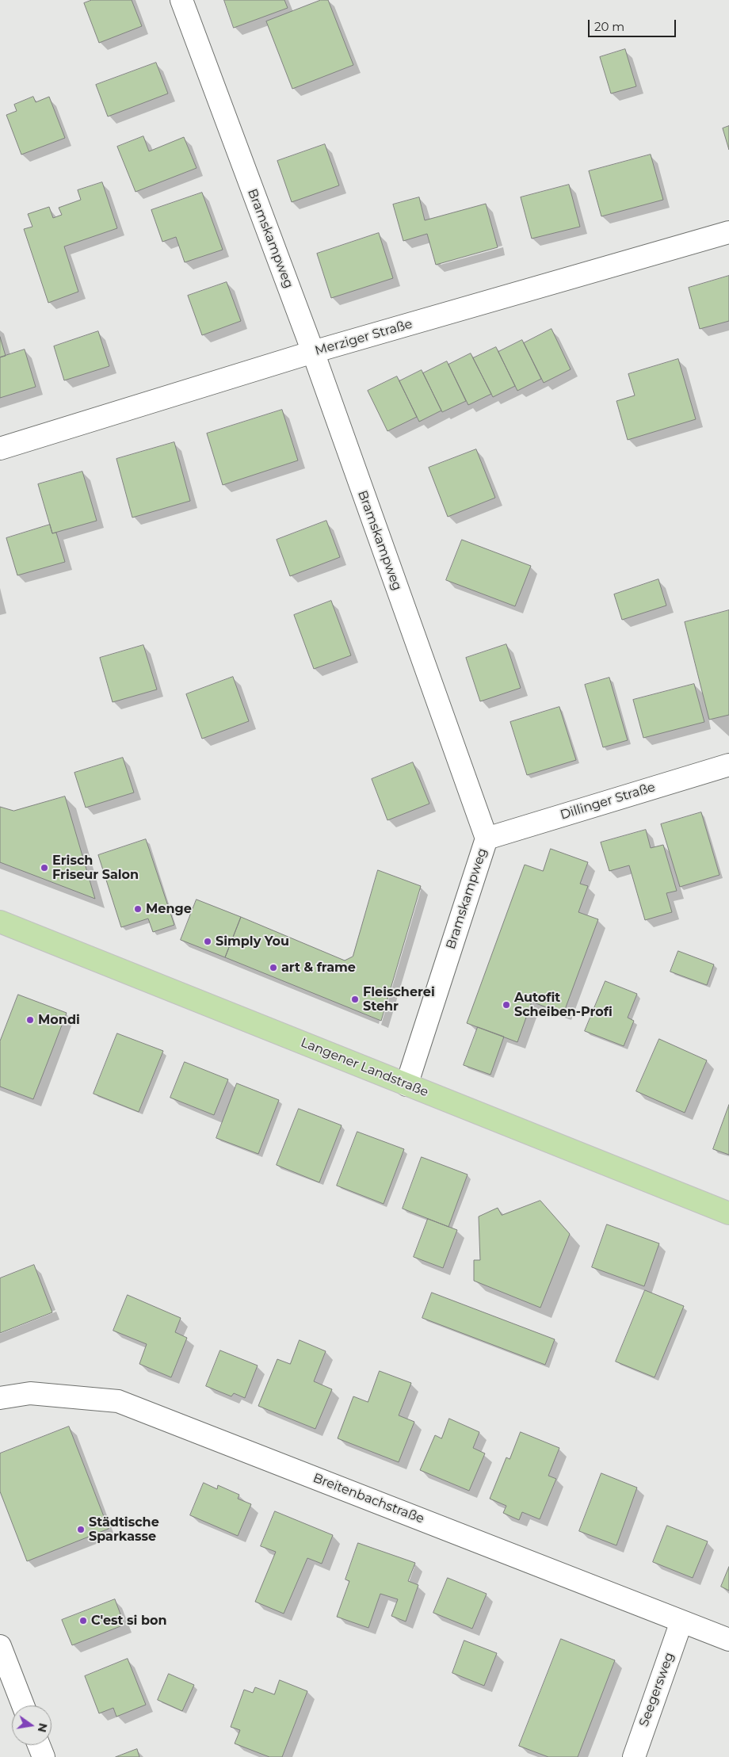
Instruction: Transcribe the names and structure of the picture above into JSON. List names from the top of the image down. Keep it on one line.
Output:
{"streets":{"main road":["Langener Landstraße"],"street":["Bramskampweg","Merziger Straße","Dillinger Straße","Breitenbachstraße","Seegersweg"]},"crossings":[["Bramskampweg","Merziger Straße"],["Bramskampweg","Dillinger Straße"],["Bramskampweg","Langener Landstraße"],["Breitenbachstraße","Seegersweg"]],"places":["Erisch Friseur Salon","Menge","Simply You","art & frame","Fleischerei Stehr","Autofit Scheiben-Profi","Mondi","Städtische Sparkasse","C'est si bon"],"scale_bar":"20 m","north":"right"}
